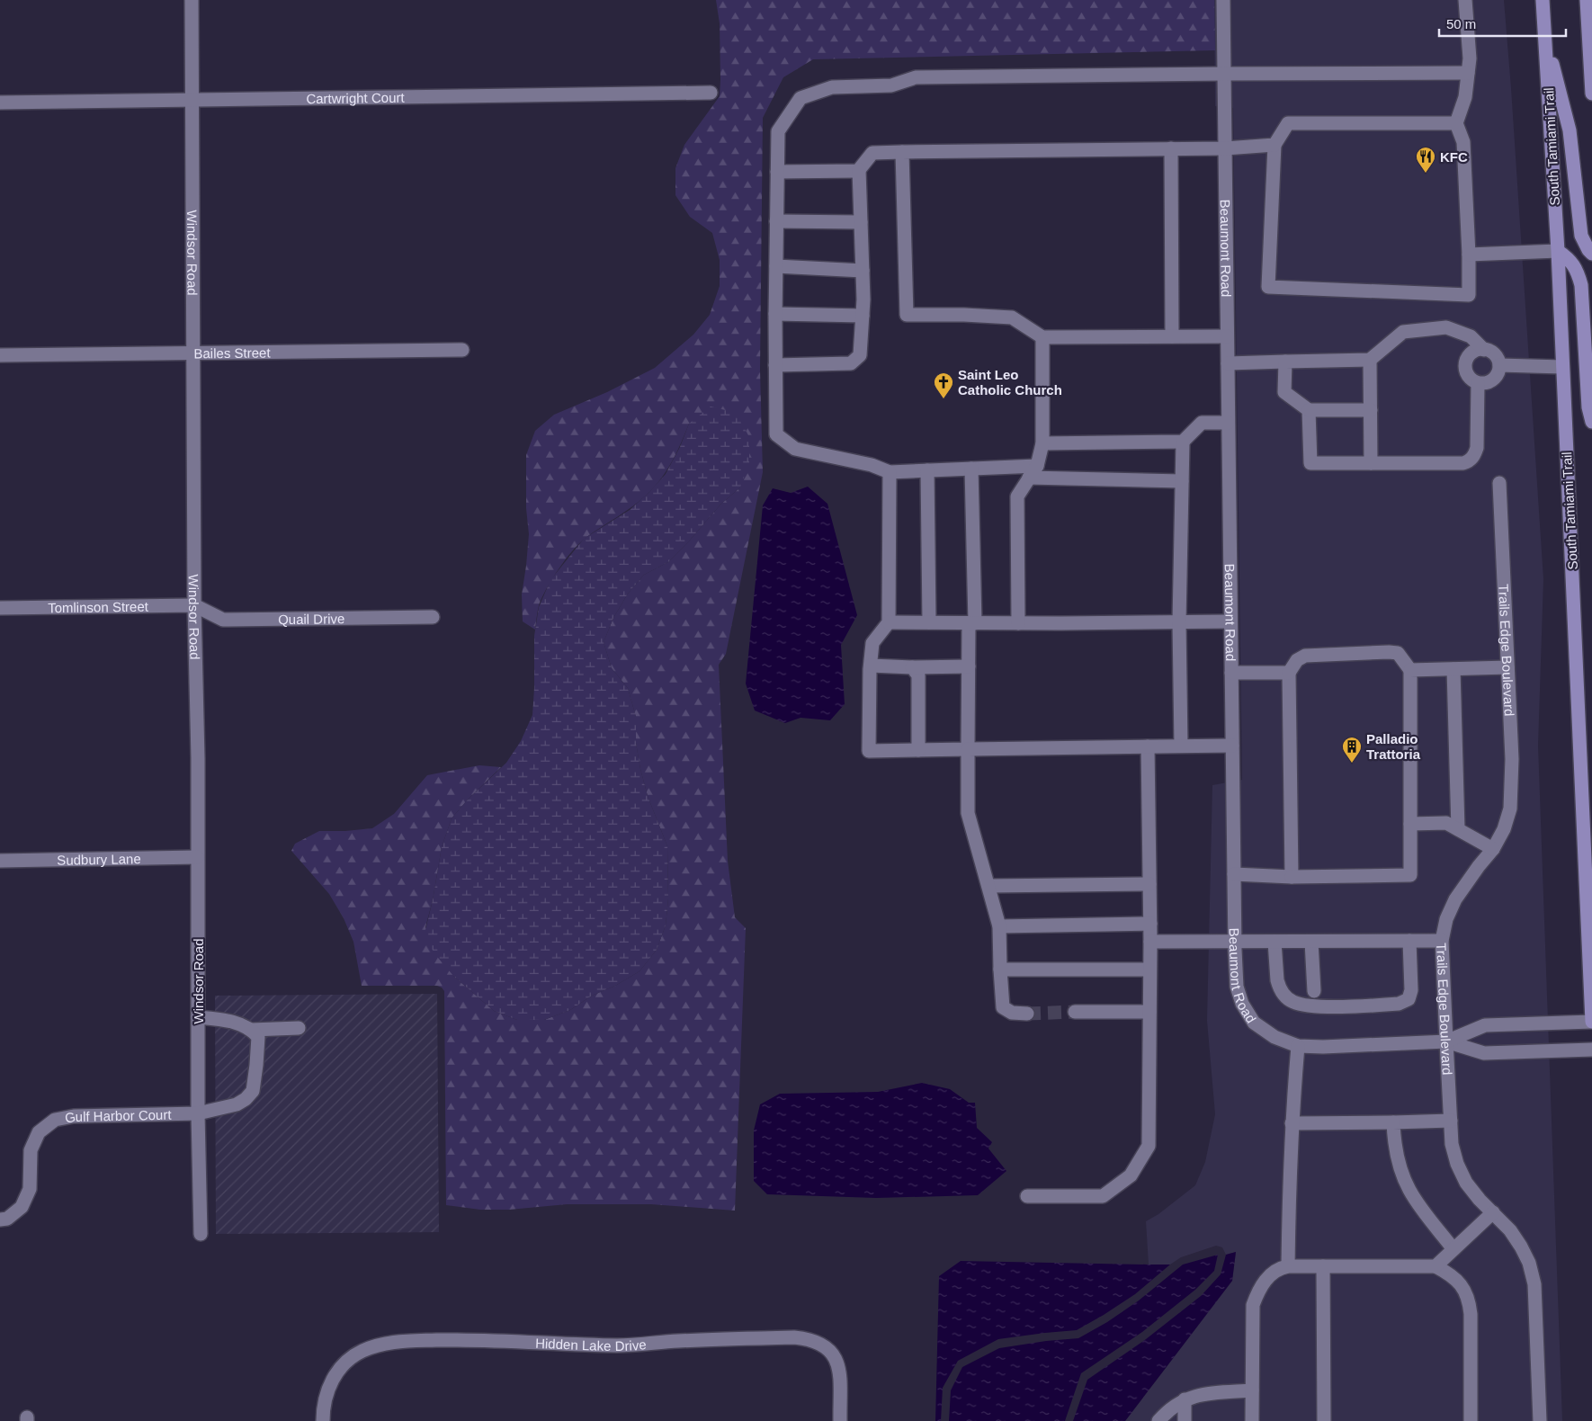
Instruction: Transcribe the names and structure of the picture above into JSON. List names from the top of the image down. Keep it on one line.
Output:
{"streets":{"main road":["South Tamiami Trail"],"street":["Cartwright Court","Beaumont Road","Windsor Road","Bailes Street","Tomlinson Street","Quail Drive","Trails Edge Boulevard","Sudbury Lane","Gulf Harbor Court","Hidden Lake Drive"]},"crossings":[["Cartwright Court","Windsor Road"],["South Tamiami Trail","Beaumont Road"],["Beaumont Road","Trails Edge Boulevard"],["Windsor Road","Bailes Street"],["Windsor Road","Tomlinson Street"],["Windsor Road","Quail Drive"],["Windsor Road","Sudbury Lane"],["Windsor Road","Gulf Harbor Court"],["Tomlinson Street","Quail Drive"]],"places":{"restaurant":["KFC"],"church":["Saint Leo Catholic Church"],"building":["Palladio Trattoria"]},"scale_bar":"50 m"}
